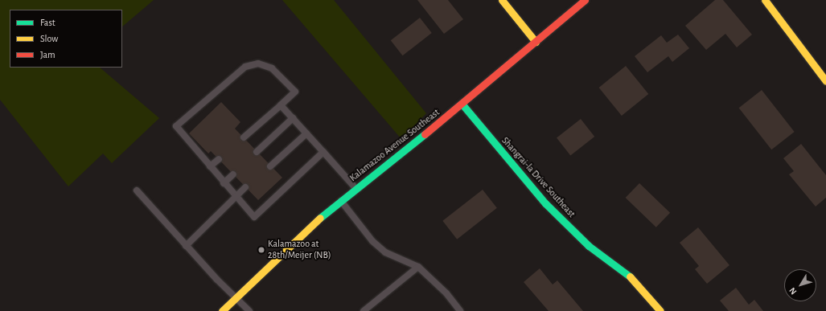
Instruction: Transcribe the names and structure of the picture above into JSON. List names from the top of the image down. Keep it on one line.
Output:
{"streets":{"main road":["Kalamazoo Avenue Southeast","Shangrai-la Drive Southeast"]},"crossings":[["Kalamazoo Avenue Southeast","Shangrai-la Drive Southeast"]],"places":["Kalamazoo at 28th/Meijer (NB)"],"legend":["Fast","Slow","Jam"],"north":"bottom left"}
